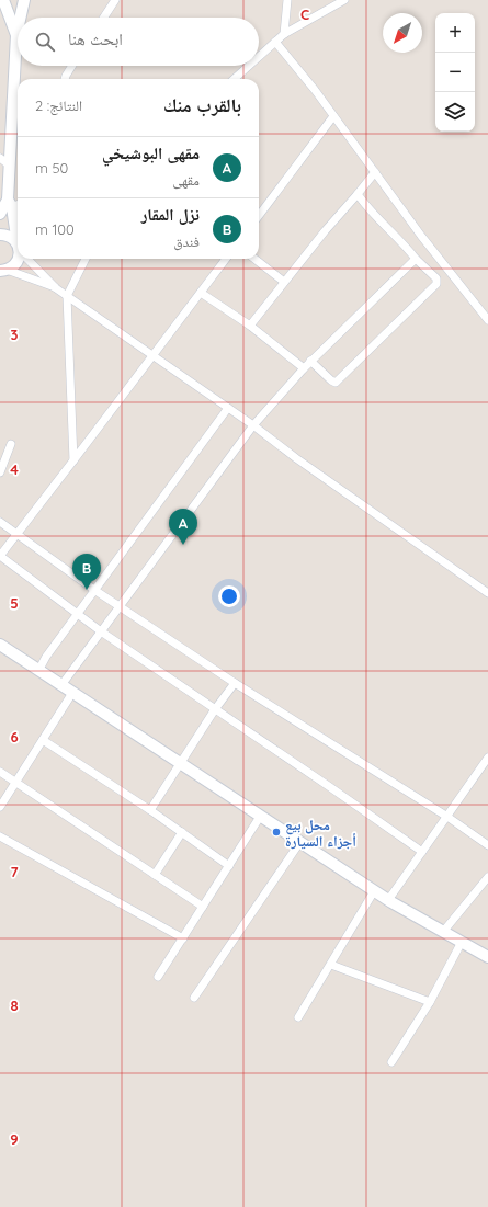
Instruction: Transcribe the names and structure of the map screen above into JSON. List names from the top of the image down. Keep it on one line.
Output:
{"places":["محل بيع أجزاء السيارة"],"north":"bottom left","page":{"map_buttons":["+","−"],"search":"ابحث هنا","heading":["بالقرب منك","النتائج: 2"],"list":[{"mark":"A","name":"مقهى البوشيخي","note":"مقهى","value":"50 m"},{"mark":"B","name":"نزل المقار","note":"فندق","value":"100 m"}],"pins":["A","B"]},"grid":{"columns":["C"],"rows":["3","4","5","6","7","8","9"]}}
